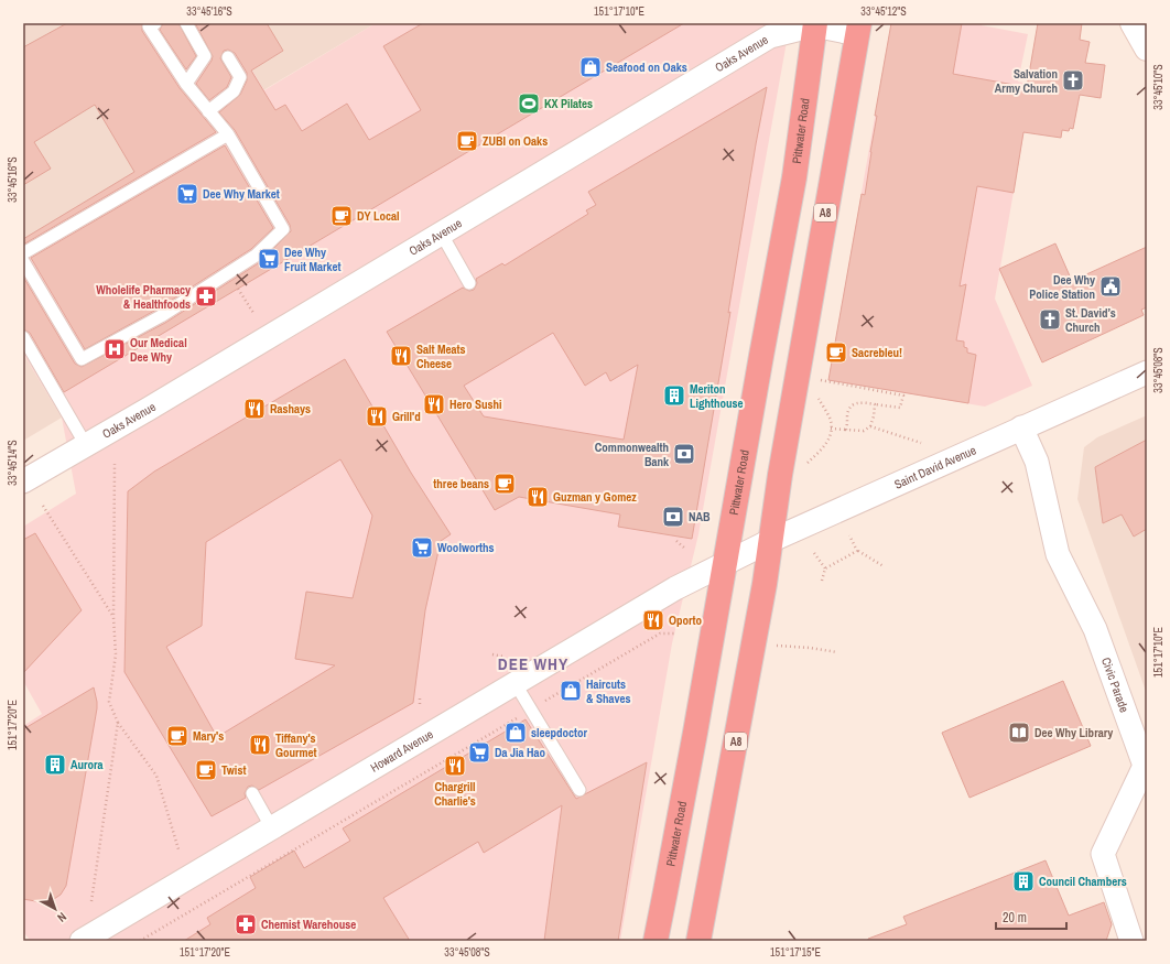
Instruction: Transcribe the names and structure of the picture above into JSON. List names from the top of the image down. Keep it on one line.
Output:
{"streets":{"highway":["Pittwater Road","A8"],"street":["Oaks Avenue","Saint David Avenue","Civic Parade","Howard Avenue"]},"crossings":[["Oaks Avenue","Pittwater Road"],["Oaks Avenue","A8"],["Pittwater Road","Saint David Avenue"],["Pittwater Road","Howard Avenue"],["A8","Saint David Avenue"],["Saint David Avenue","Civic Parade"],["Saint David Avenue","Howard Avenue"]],"districts":["DEE WHY"],"places":{"shop":["Seafood on Oaks","Haircuts & Shaves","sleepdoctor"],"church":["Salvation Army Church","St. David’s Church"],"sports":["KX Pilates"],"cafe":["ZUBI on Oaks","DY Local","Sacrebleu!","three beans","Mary's","Twist"],"supermarket":["Dee Why Market","Dee Why Fruit Market","Woolworths","Da Jia Hao"],"public building":["Dee Why Police Station"],"pharmacy":["Wholelife Pharmacy & Healthfoods","Chemist Warehouse"],"hospital":["Our Medical Dee Why"],"restaurant":["Salt Meats Cheese","Hero Sushi","Rashays","Grill'd","Guzman y Gomez","Oporto","Tiffany's Gourmet","Chargrill Charlie's"],"building":["Meriton Lighthouse","Aurora","Council Chambers"],"bank":["Commonwealth Bank","NAB"],"library":["Dee Why Library"]},"scale_bar":"20 m","north":"bottom right","coordinates":["33°45'16\"S","151°17'10\"E","33°45'12\"S","33°45'10\"S","33°45'08\"S","33°45'14\"S","151°17'20\"E","151°17'15\"E"]}
